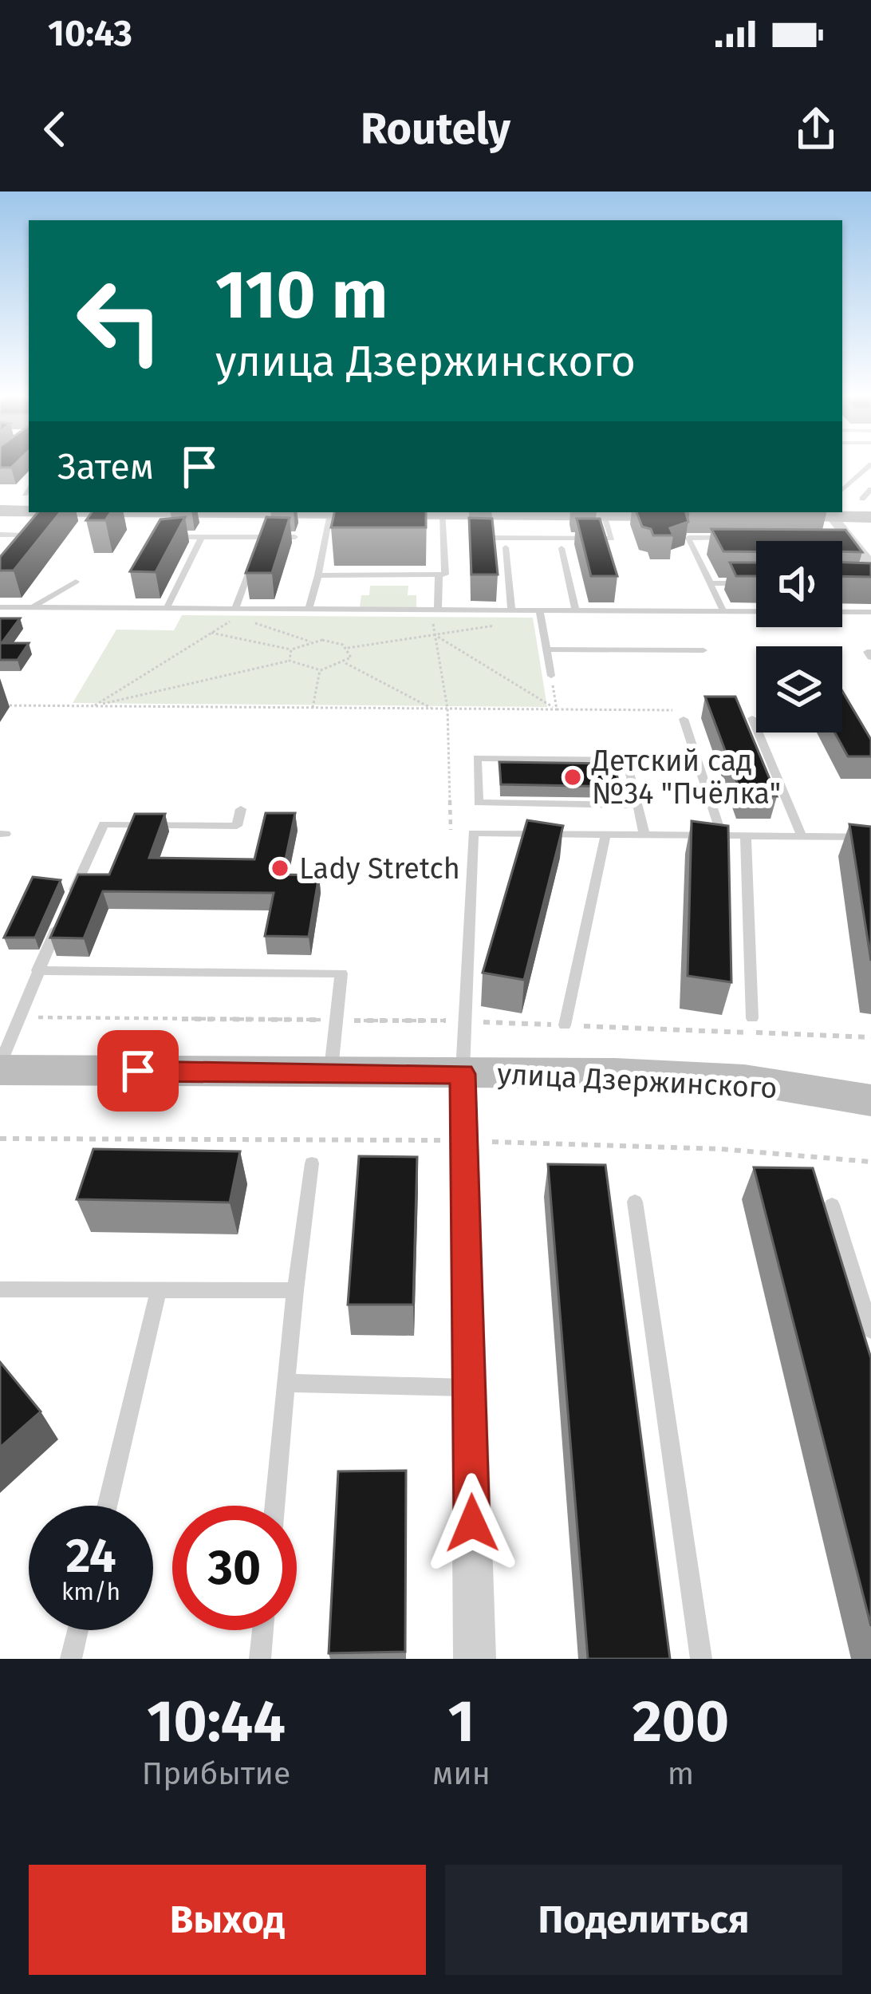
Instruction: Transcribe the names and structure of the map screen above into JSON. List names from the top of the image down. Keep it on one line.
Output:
{"streets":{"main road":["улица Дзержинского"]},"places":["Детский сад №34 \"Пчёлка\"","Lady Stretch"],"page":{"status":"10:43","header":"Routely","turn":["110 m","улица Дзержинского"],"then":"Затем","speed":"24 km/h","limit":"30","eta":["10:44","Прибытие","1","мин","200","m"],"buttons":["Выход","Поделиться"]}}
